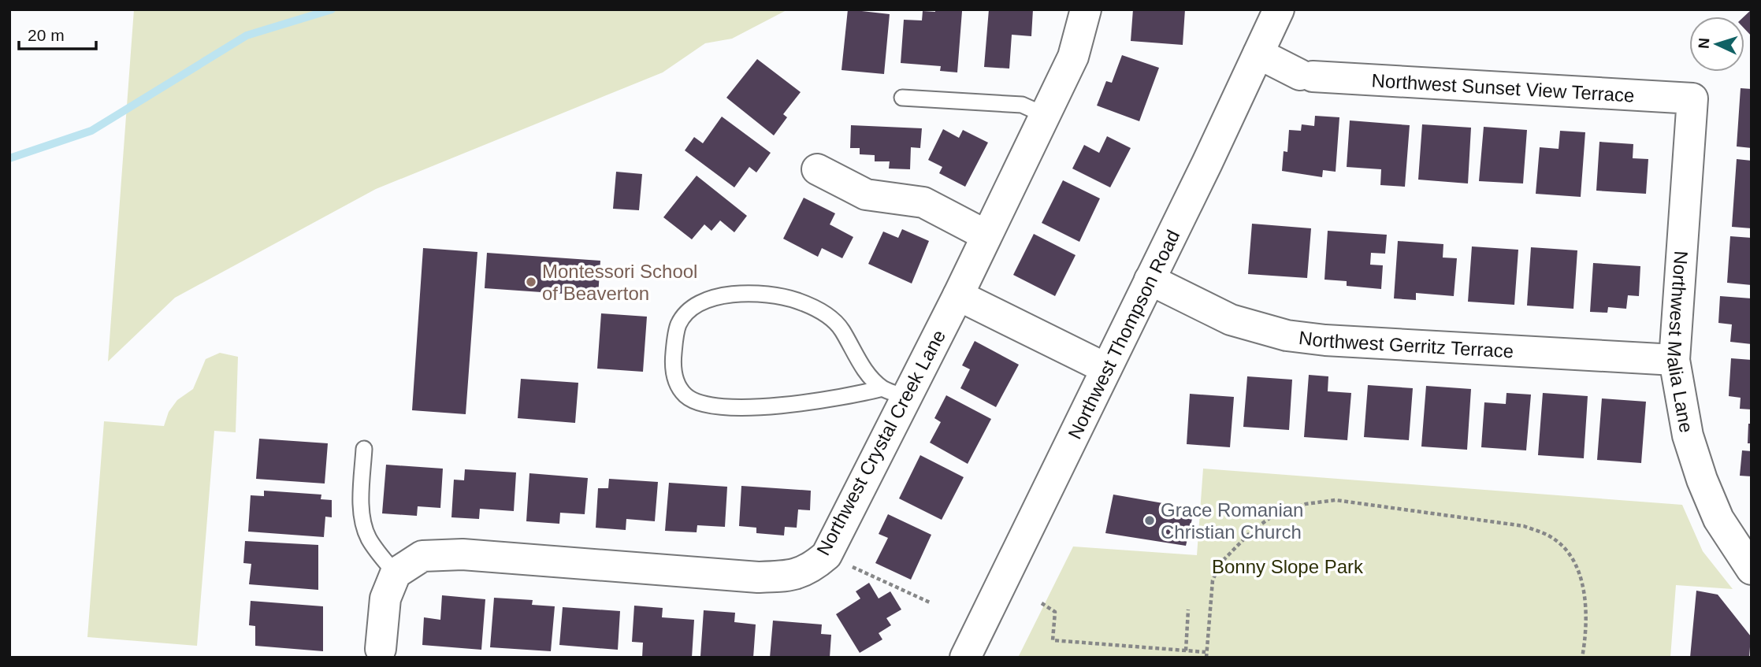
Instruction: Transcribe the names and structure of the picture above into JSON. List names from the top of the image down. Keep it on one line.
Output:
{"streets":{"street":["Northwest Sunset View Terrace","Northwest Thompson Road","Northwest Malia Lane","Northwest Gerritz Terrace","Northwest Crystal Creek Lane"]},"crossings":[["Northwest Sunset View Terrace","Northwest Thompson Road"],["Northwest Sunset View Terrace","Northwest Malia Lane"],["Northwest Thompson Road","Northwest Gerritz Terrace"],["Northwest Malia Lane","Northwest Gerritz Terrace"]],"parks":["Bonny Slope Park"],"places":["Montessori School of Beaverton","Grace Romanian Christian Church"],"scale_bar":"20 m","north":"left"}
